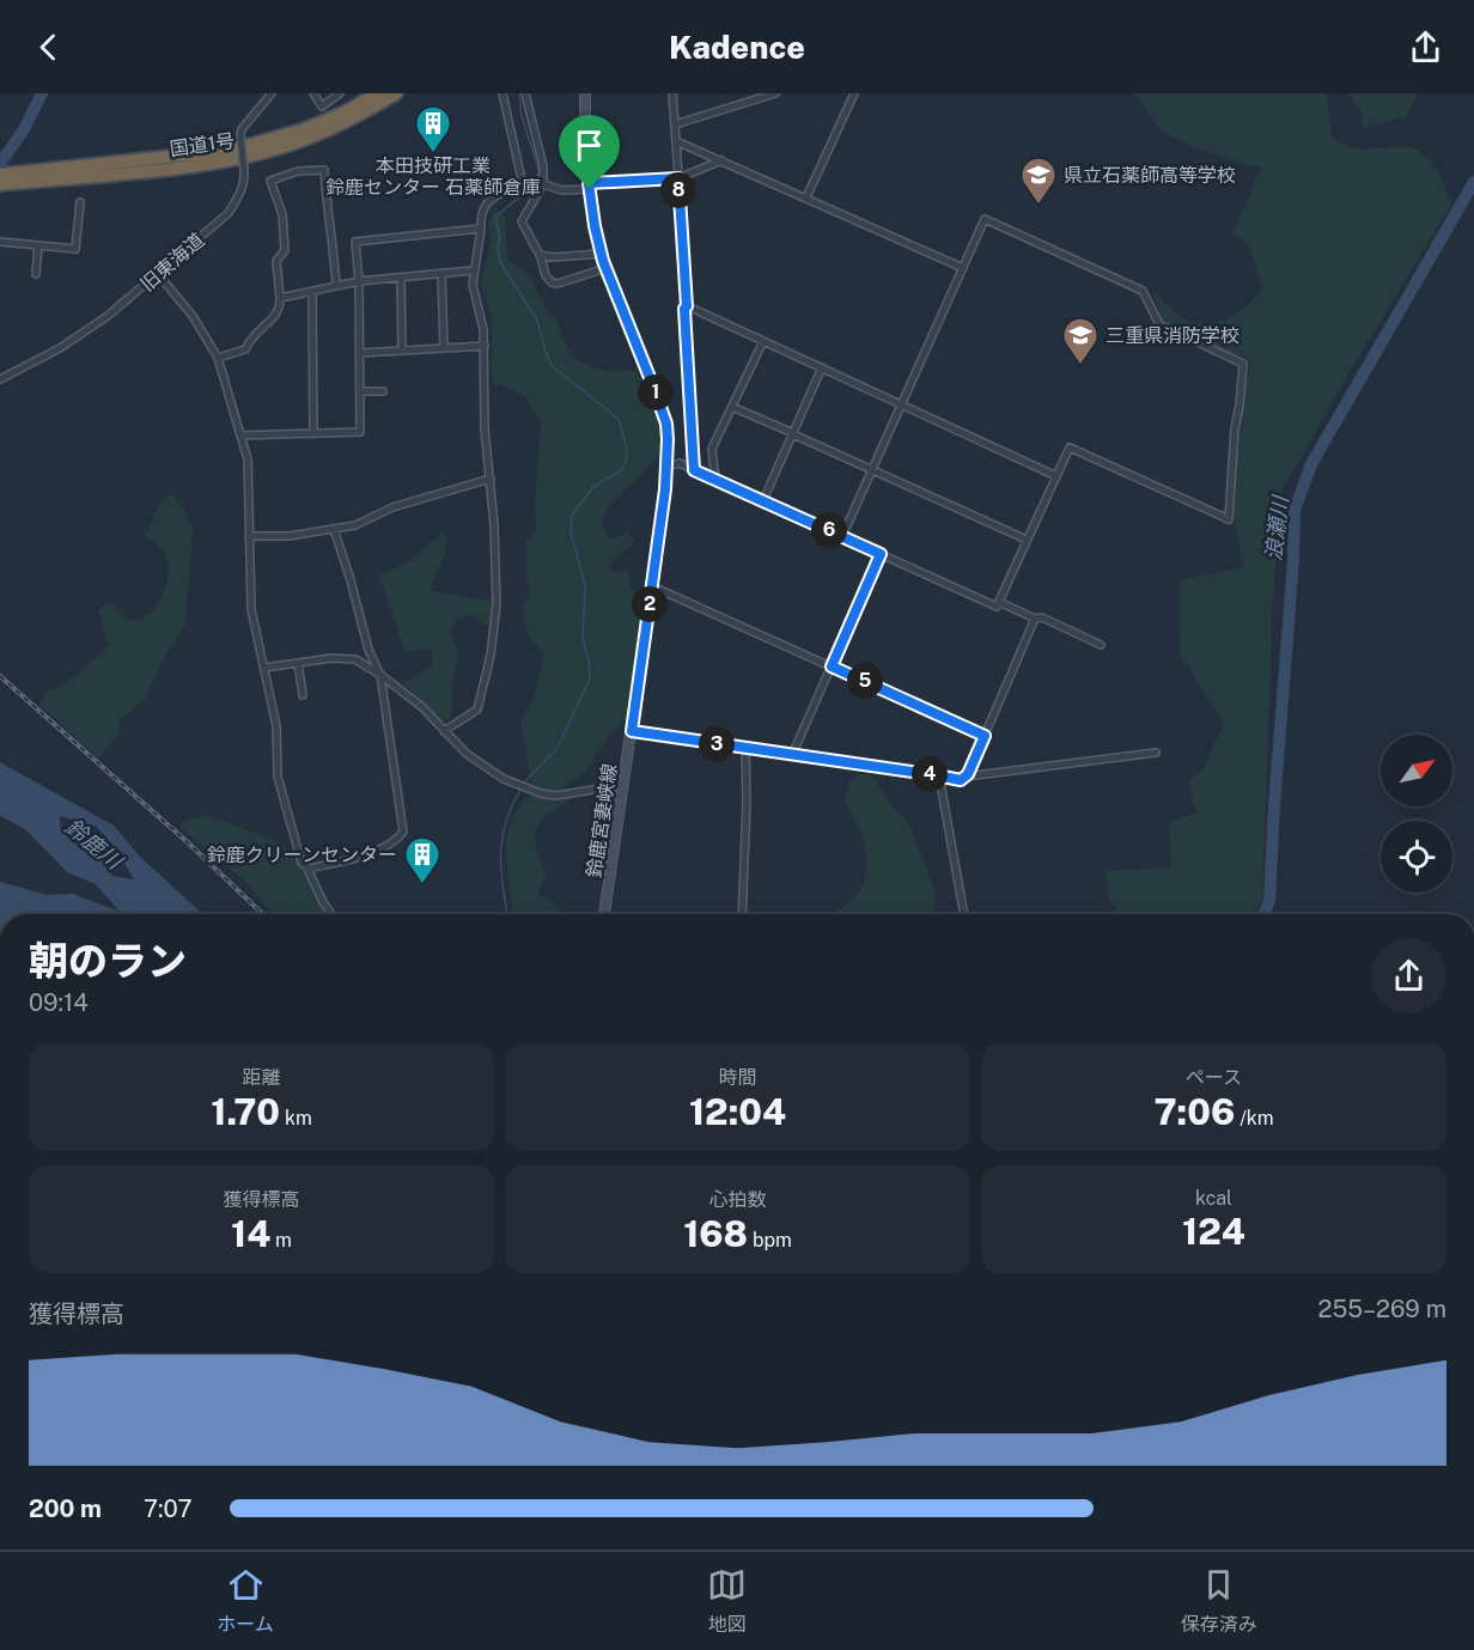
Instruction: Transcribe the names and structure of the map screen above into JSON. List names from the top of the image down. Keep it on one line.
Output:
{"streets":{"highway":["国道1号"],"main road":["鈴鹿宮妻峡線"],"street":["旧東海道"]},"water":["浪瀬川","鈴鹿川"],"places":{"building":["本田技研工業 鈴鹿センター 石薬師倉庫","鈴鹿クリーンセンター"],"school or university":["県立石薬師高等学校","三重県消防学校"]},"north":"top right","page":{"header":"Kadence","pins":["8","1","6","2","5","3","4"],"heading":["朝のラン","09:14"],"stats":[["距離","1.70 km"],["時間","12:04"],["ペース","7:06 /km"],["獲得標高","14 m"],["心拍数","168 bpm"],["kcal","124"]],"chart":["獲得標高","255–269 m"],"list":[{"name":"200 m","note":"7:07"}],"tabs":["ホーム","地図","保存済み"]}}
